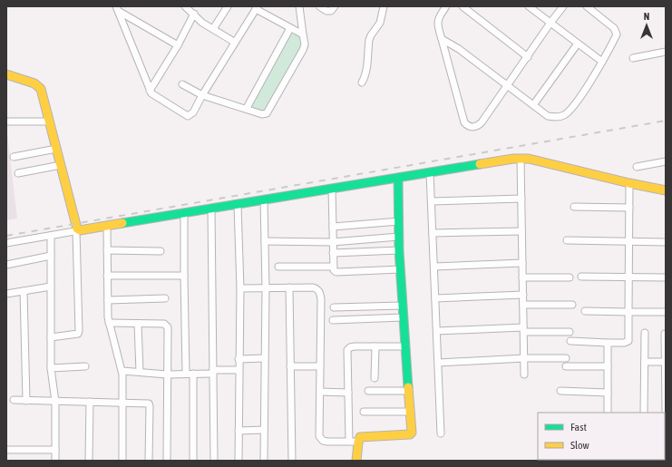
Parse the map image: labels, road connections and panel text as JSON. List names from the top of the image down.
{
  "legend": ["Fast", "Slow"],
  "north": "top"
}
